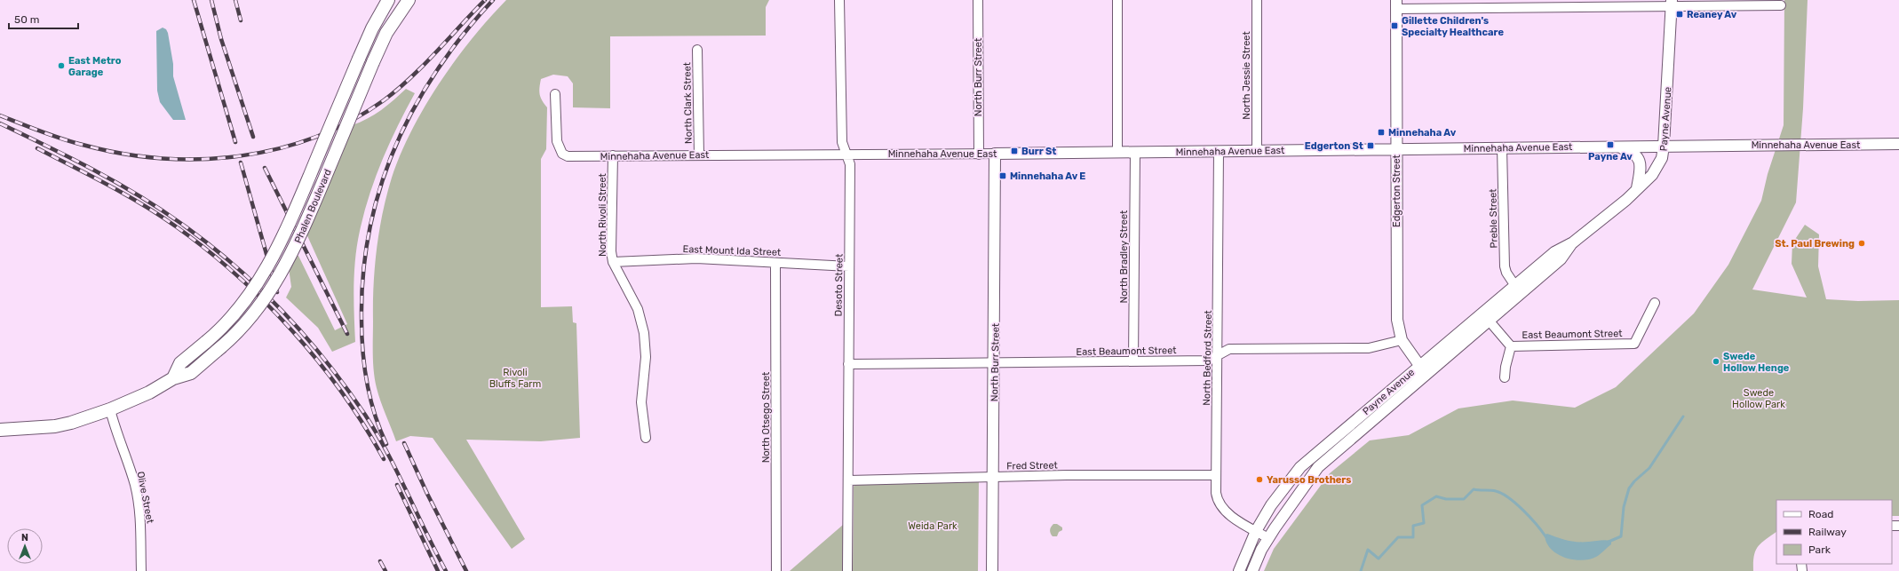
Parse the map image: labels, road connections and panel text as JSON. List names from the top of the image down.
{
  "streets": {
    "main road": ["Phalen Boulevard"],
    "street": [
      "North Jessie Street",
      "North Burr Street",
      "North Clark Street",
      "Payne Avenue",
      "Minnehaha Avenue East",
      "Edgerton Street",
      "North Rivoli Street",
      "Preble Street",
      "East Mount Ida Street",
      "North Bradley Street",
      "Desoto Street",
      "East Beaumont Street",
      "North Bedford Street",
      "North Otsego Street",
      "Fred Street",
      "Olive Street"
    ]
  },
  "crossings": [
    ["North Jessie Street", "Minnehaha Avenue East"],
    ["North Burr Street", "Minnehaha Avenue East"],
    ["North Burr Street", "East Beaumont Street"],
    ["North Burr Street", "Fred Street"],
    ["North Clark Street", "Minnehaha Avenue East"],
    ["Payne Avenue", "Minnehaha Avenue East"],
    ["Payne Avenue", "Edgerton Street"],
    ["Payne Avenue", "Preble Street"],
    ["Payne Avenue", "North Bedford Street"],
    ["Minnehaha Avenue East", "Edgerton Street"],
    ["Minnehaha Avenue East", "North Rivoli Street"],
    ["Minnehaha Avenue East", "Preble Street"],
    ["Minnehaha Avenue East", "North Bradley Street"],
    ["Minnehaha Avenue East", "Desoto Street"],
    ["Minnehaha Avenue East", "North Bedford Street"],
    ["Edgerton Street", "East Beaumont Street"],
    ["Phalen Boulevard", "Olive Street"],
    ["North Rivoli Street", "East Mount Ida Street"],
    ["East Mount Ida Street", "Desoto Street"],
    ["East Mount Ida Street", "North Otsego Street"],
    ["North Bradley Street", "East Beaumont Street"],
    ["Desoto Street", "East Beaumont Street"],
    ["Desoto Street", "Fred Street"],
    ["East Beaumont Street", "North Bedford Street"],
    ["North Bedford Street", "Fred Street"]
  ],
  "parks": ["Rivoli Bluffs Farm", "Swede Hollow Park", "Weida Park"],
  "places": {
    "transit": [
      "Reaney Av",
      "Gillette Children's Specialty Healthcare",
      "Minnehaha Av",
      "Payne Av",
      "Edgerton St",
      "Burr St",
      "Minnehaha Av E"
    ],
    "other": [
      "East Metro Garage",
      "St. Paul Brewing",
      "Swede Hollow Henge",
      "Yarusso Brothers"
    ]
  },
  "legend": ["Road", "Railway", "Park"],
  "scale_bar": "50 m",
  "north": "top"
}
